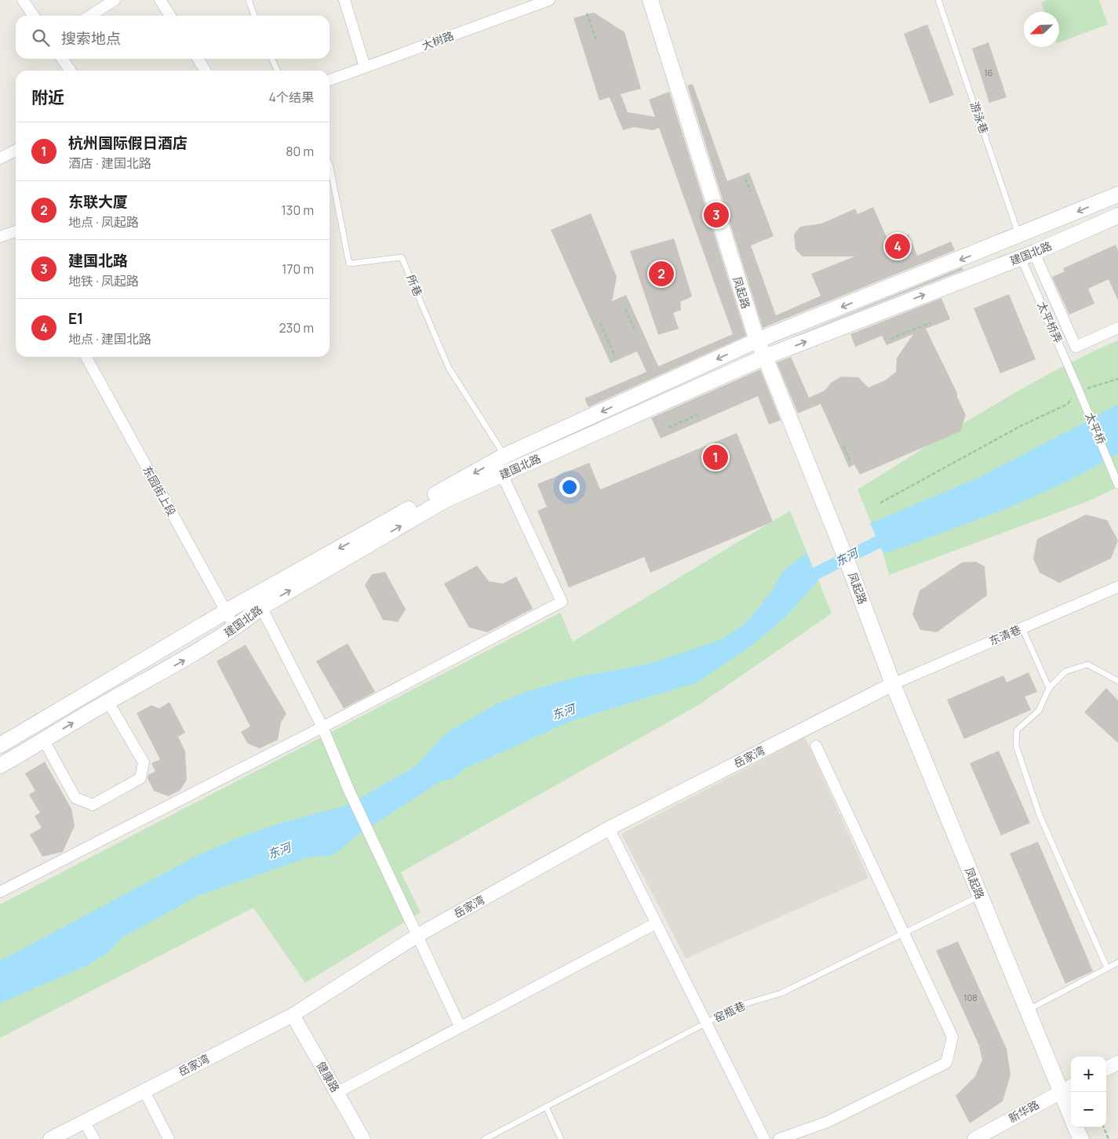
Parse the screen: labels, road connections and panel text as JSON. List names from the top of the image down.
{
  "streets": {
    "main road": ["建国北路", "凤起路"],
    "street": [
      "大树路",
      "太平桥弄",
      "太平桥",
      "东园街上段",
      "东清巷",
      "岳家湾",
      "健康路",
      "新华路"
    ],
    "lane": ["游泳巷", "所巷", "窑瓶巷"]
  },
  "crossings": [
    ["游泳巷", "建国北路"],
    ["建国北路", "所巷"],
    ["建国北路", "凤起路"],
    ["建国北路", "太平桥弄"],
    ["建国北路", "东园街上段"],
    ["凤起路", "东清巷"],
    ["凤起路", "岳家湾"],
    ["凤起路", "窑瓶巷"],
    ["凤起路", "新华路"],
    ["太平桥弄", "太平桥"],
    ["东清巷", "岳家湾"],
    ["岳家湾", "健康路"]
  ],
  "water": ["东河"],
  "house_numbers": ["16", "108"],
  "north": "bottom left",
  "page": {
    "search": "搜索地点",
    "heading": ["附近", "4个结果"],
    "list": [
      {
        "mark": "1",
        "name": "杭州国际假日酒店",
        "note": "酒店 · 建国北路",
        "value": "80 m"
      },
      {
        "mark": "2",
        "name": "东联大厦",
        "note": "地点 · 凤起路",
        "value": "130 m"
      },
      {
        "mark": "3",
        "name": "建国北路",
        "note": "地铁 · 凤起路",
        "value": "170 m"
      },
      {
        "mark": "4",
        "name": "E1",
        "note": "地点 · 建国北路",
        "value": "230 m"
      }
    ],
    "pins": [
      "3",
      "4",
      "2",
      "1"
    ],
    "map_buttons": ["+", "−"]
  }
}
